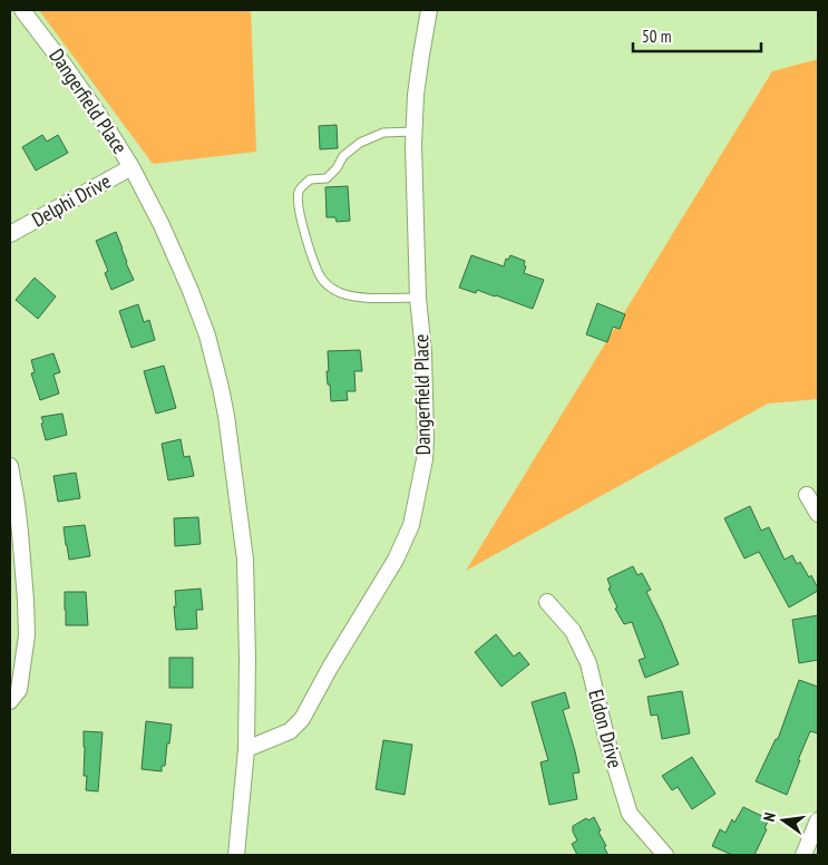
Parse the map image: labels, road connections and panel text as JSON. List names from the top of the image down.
{
  "streets": {
    "street": ["Dangerfield Place", "Delphi Drive", "Eldon Drive"]
  },
  "crossings": [
    ["Dangerfield Place", "Delphi Drive"]
  ],
  "scale_bar": "50 m",
  "north": "left"
}
